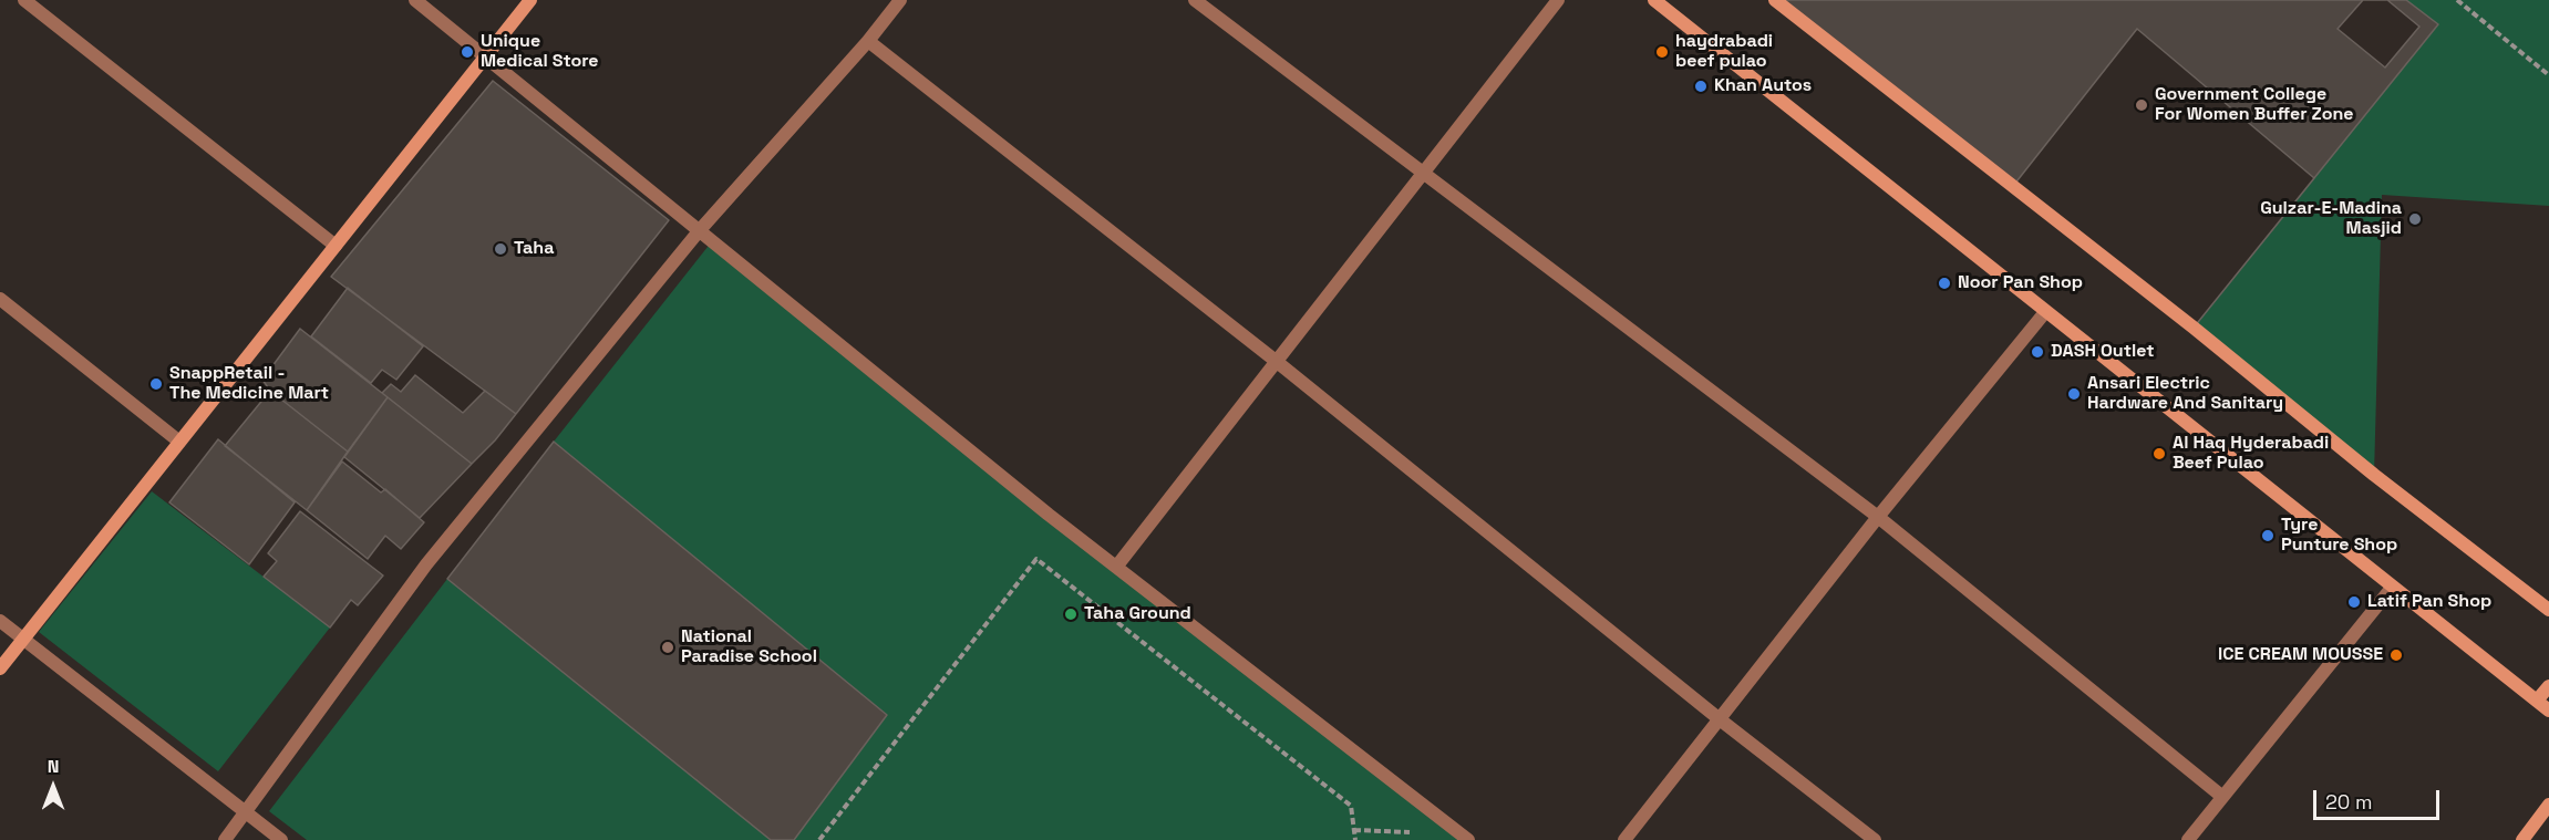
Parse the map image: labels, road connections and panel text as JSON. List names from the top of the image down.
{
  "places": [
    "Unique Medical Store",
    "haydrabadi beef pulao",
    "Khan Autos",
    "Government College For Women Buffer Zone",
    "Gulzar-E-Madina Masjid",
    "Taha",
    "Noor Pan Shop",
    "DASH Outlet",
    "SnappRetail - The Medicine Mart",
    "Ansari Electric Hardware And Sanitary",
    "Al Haq Hyderabadi Beef Pulao",
    "Tyre Punture Shop",
    "Latif Pan Shop",
    "Taha Ground",
    "National Paradise School",
    "ICE CREAM MOUSSE"
  ],
  "scale_bar": "20 m",
  "north": "top"
}
